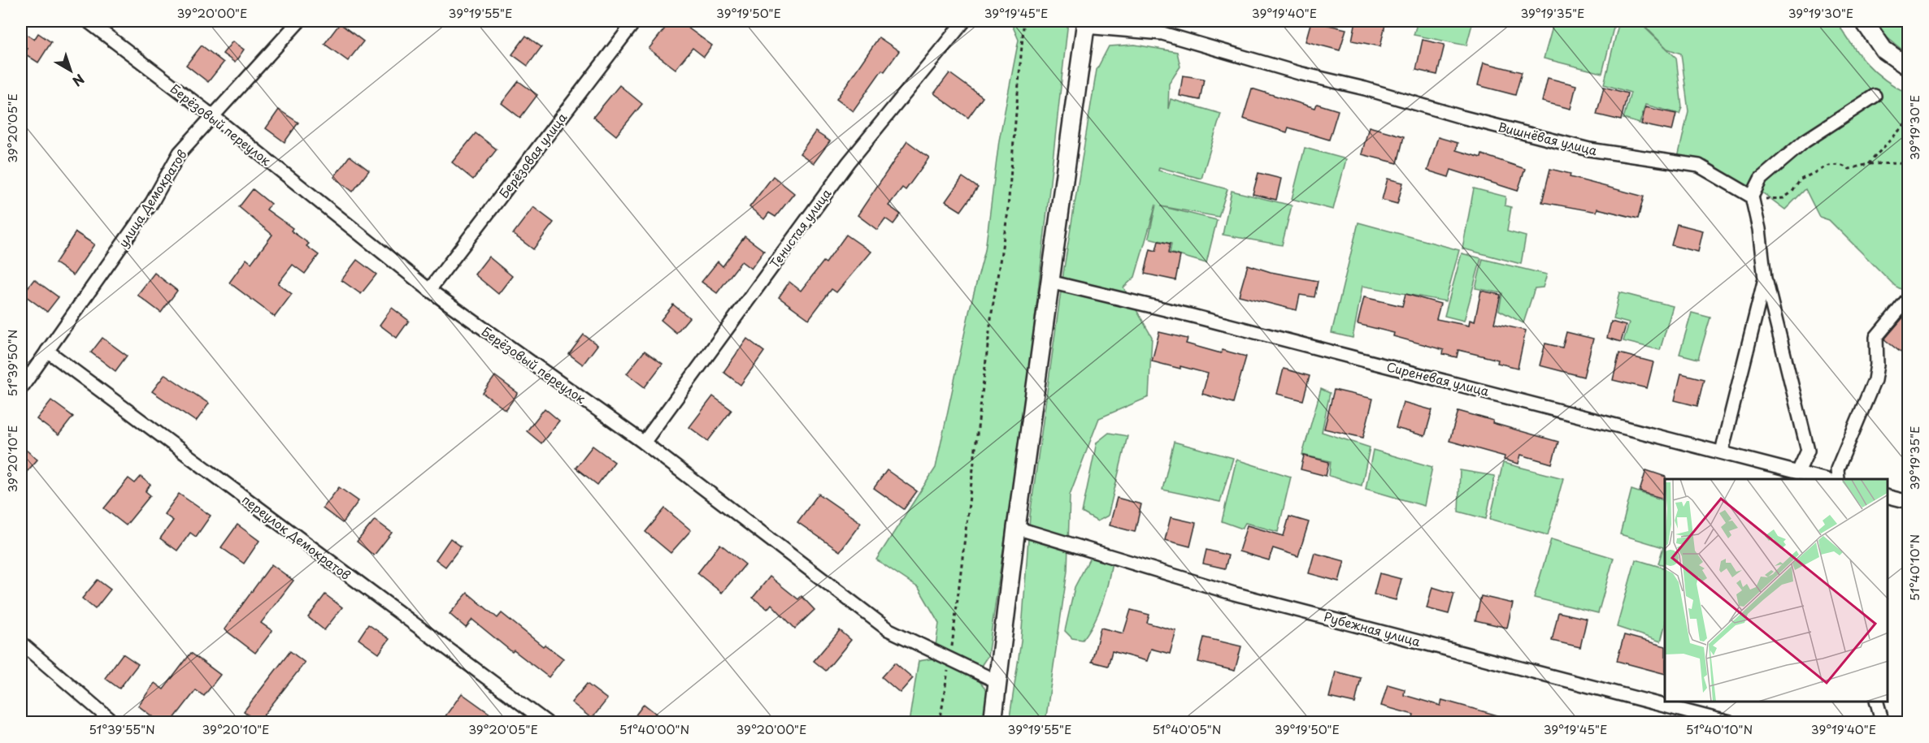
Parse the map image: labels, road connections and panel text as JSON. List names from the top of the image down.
{
  "streets": {
    "street": [
      "Берёзовый переулок",
      "Вишнёвая улица",
      "Берёзовая улица",
      "улица Демократов",
      "Тенистая улица",
      "Сиреневая улица",
      "переулок Демократов",
      "Рубежная улица"
    ]
  },
  "crossings": [
    ["Берёзовый переулок", "Берёзовая улица"],
    ["Берёзовый переулок", "улица Демократов"],
    ["Берёзовый переулок", "Тенистая улица"],
    ["улица Демократов", "переулок Демократов"]
  ],
  "north": "bottom right",
  "coordinates": [
    "39°20'00\"E",
    "39°19'55\"E",
    "39°19'50\"E",
    "39°19'45\"E",
    "39°19'40\"E",
    "39°19'35\"E",
    "39°19'30\"E",
    "39°20'05\"E",
    "51°39'50\"N",
    "39°20'10\"E",
    "51°40'10\"N",
    "51°39'55\"N",
    "51°40'00\"N",
    "51°40'05\"N"
  ]
}
